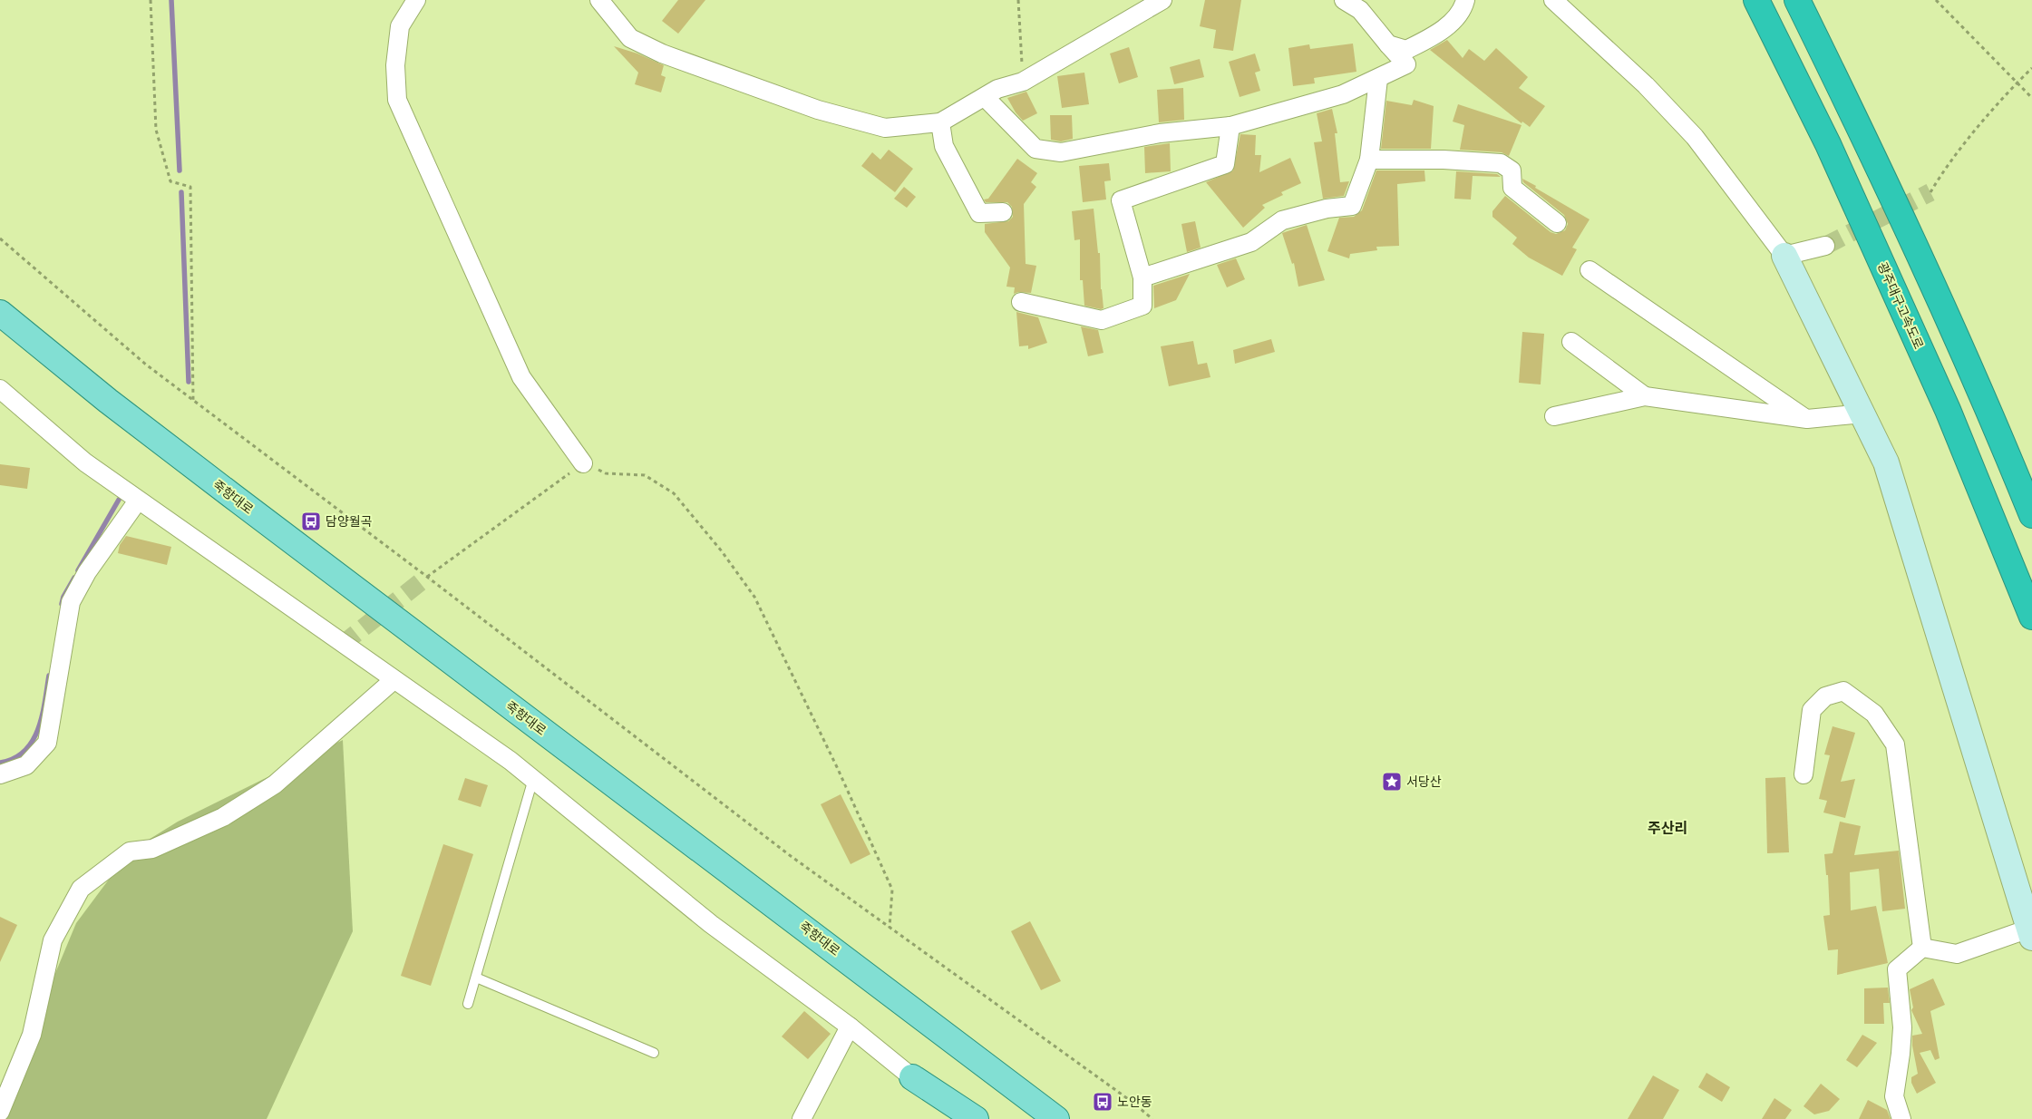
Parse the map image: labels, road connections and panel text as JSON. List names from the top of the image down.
{
  "streets": {
    "highway": ["광주대구고속도로"],
    "main road": ["죽향대로"]
  },
  "districts": ["주산리"],
  "places": {
    "bus stop": ["담양월곡", "노안동"],
    "place": ["서당산"]
  }
}
